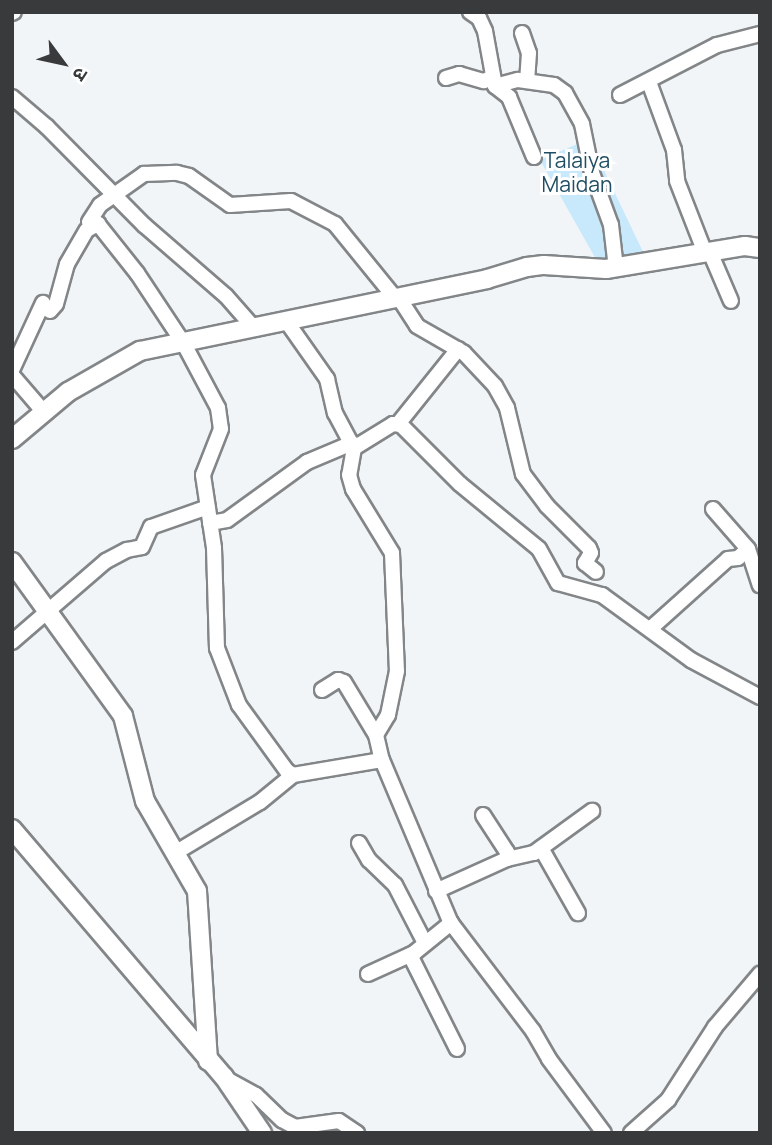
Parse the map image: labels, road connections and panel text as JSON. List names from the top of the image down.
{
  "parks": ["Talaiya Maidan"],
  "north": "bottom right"
}
